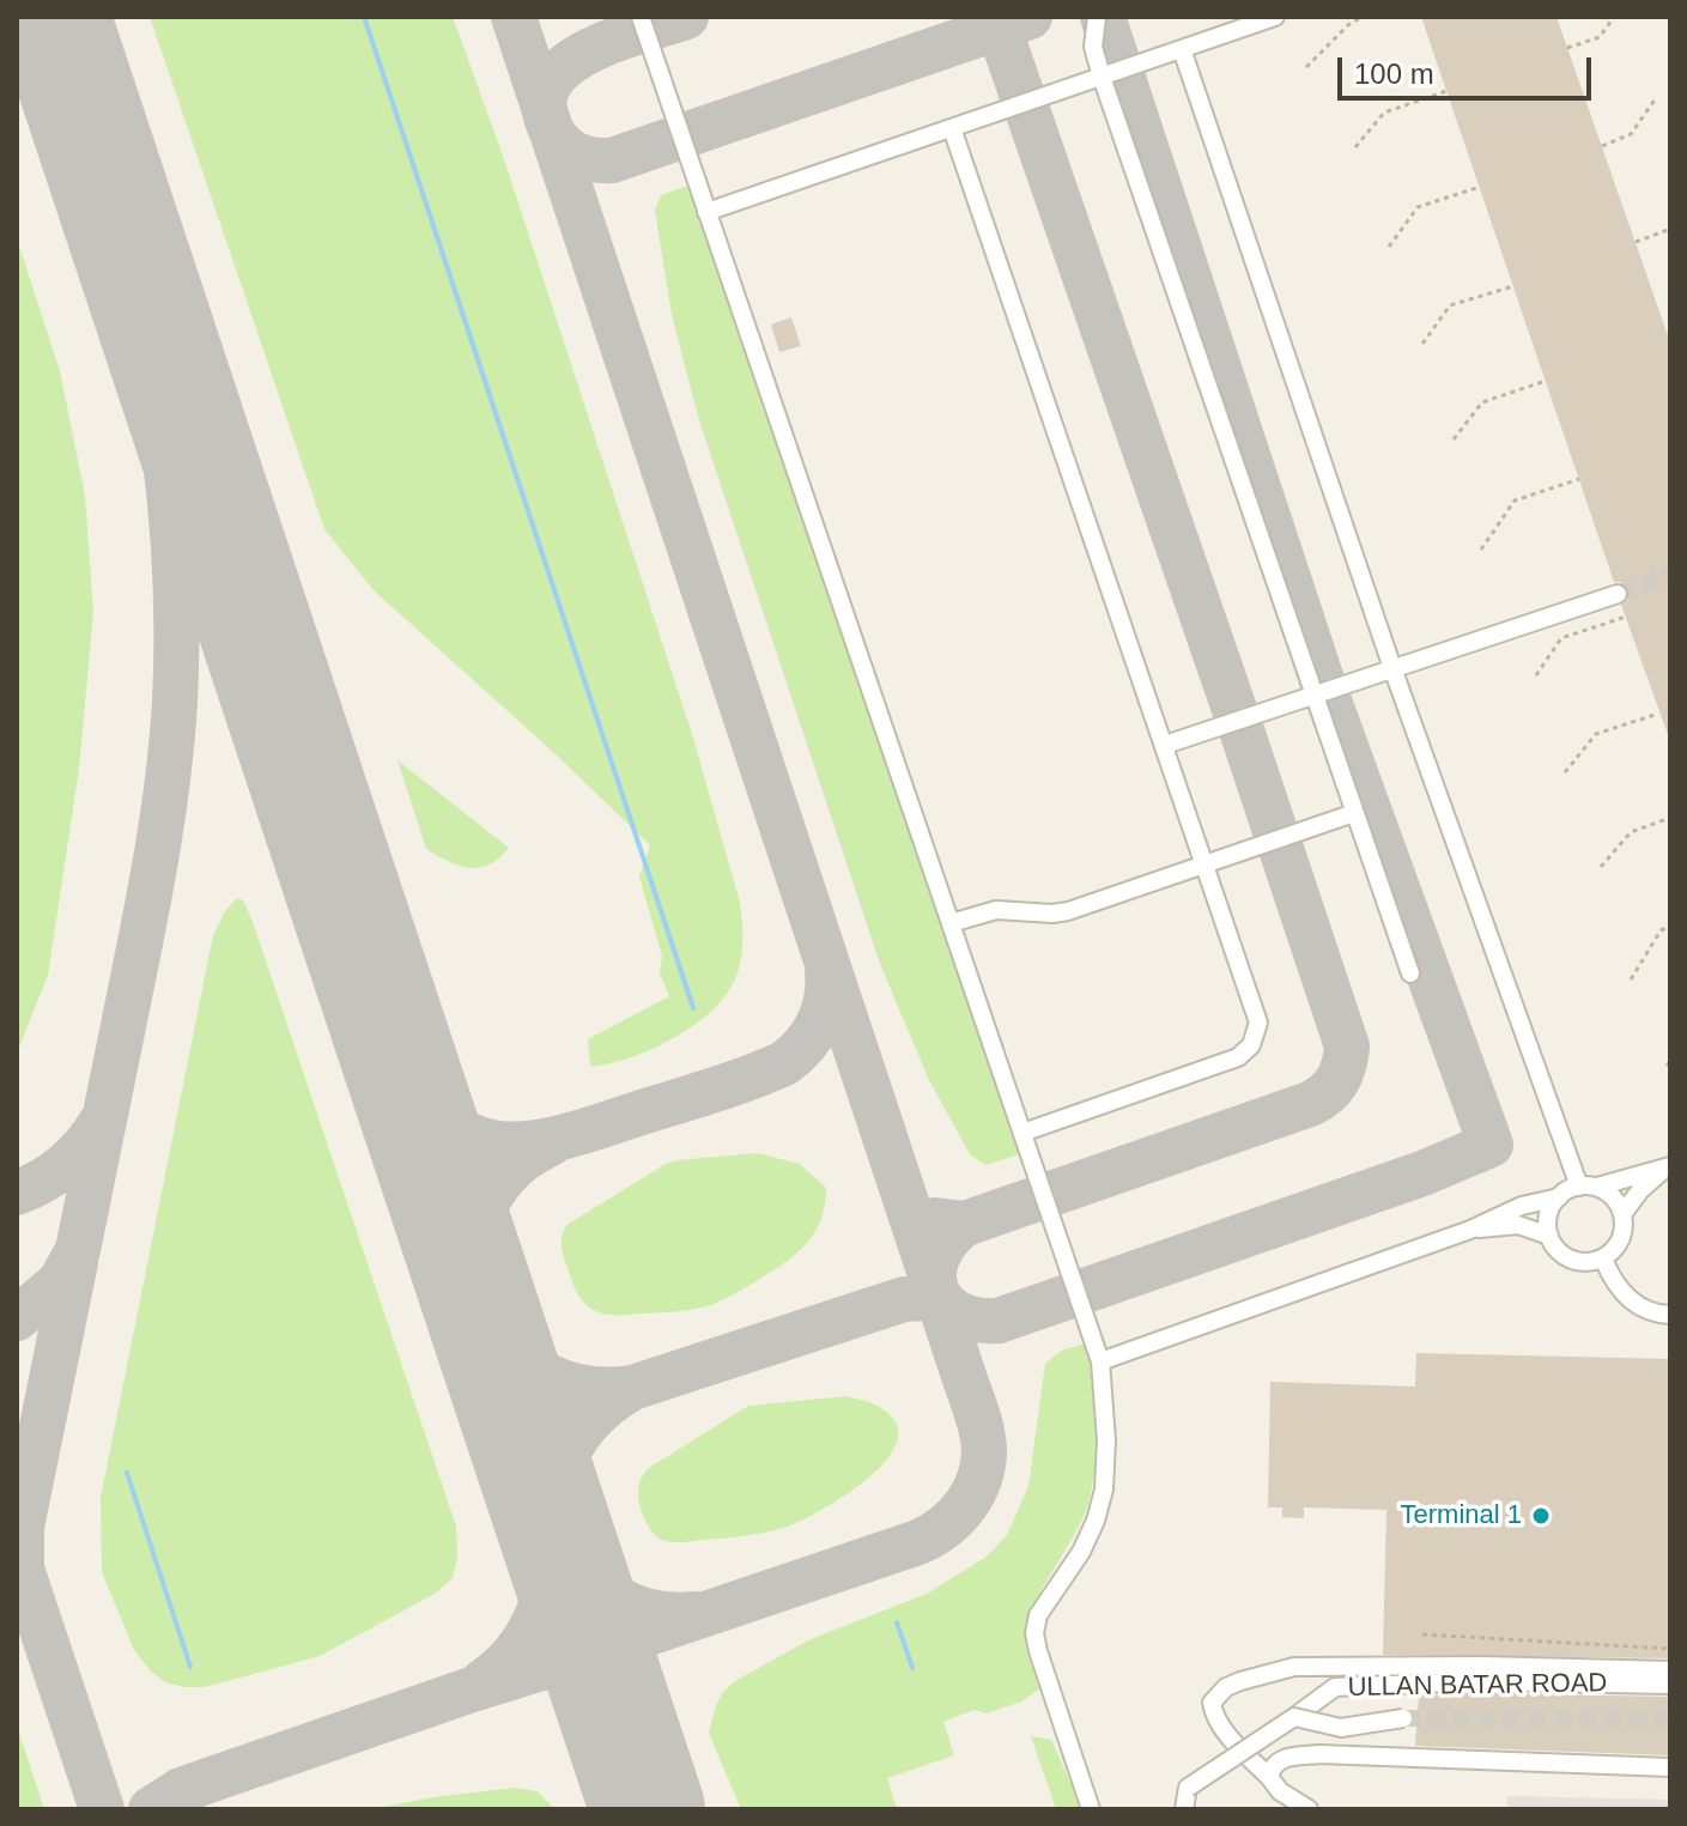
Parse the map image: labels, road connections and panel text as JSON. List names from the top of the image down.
{
  "streets": {
    "street": ["ULLAN BATAR ROAD"]
  },
  "places": ["Terminal 1"],
  "scale_bar": "100 m"
}
